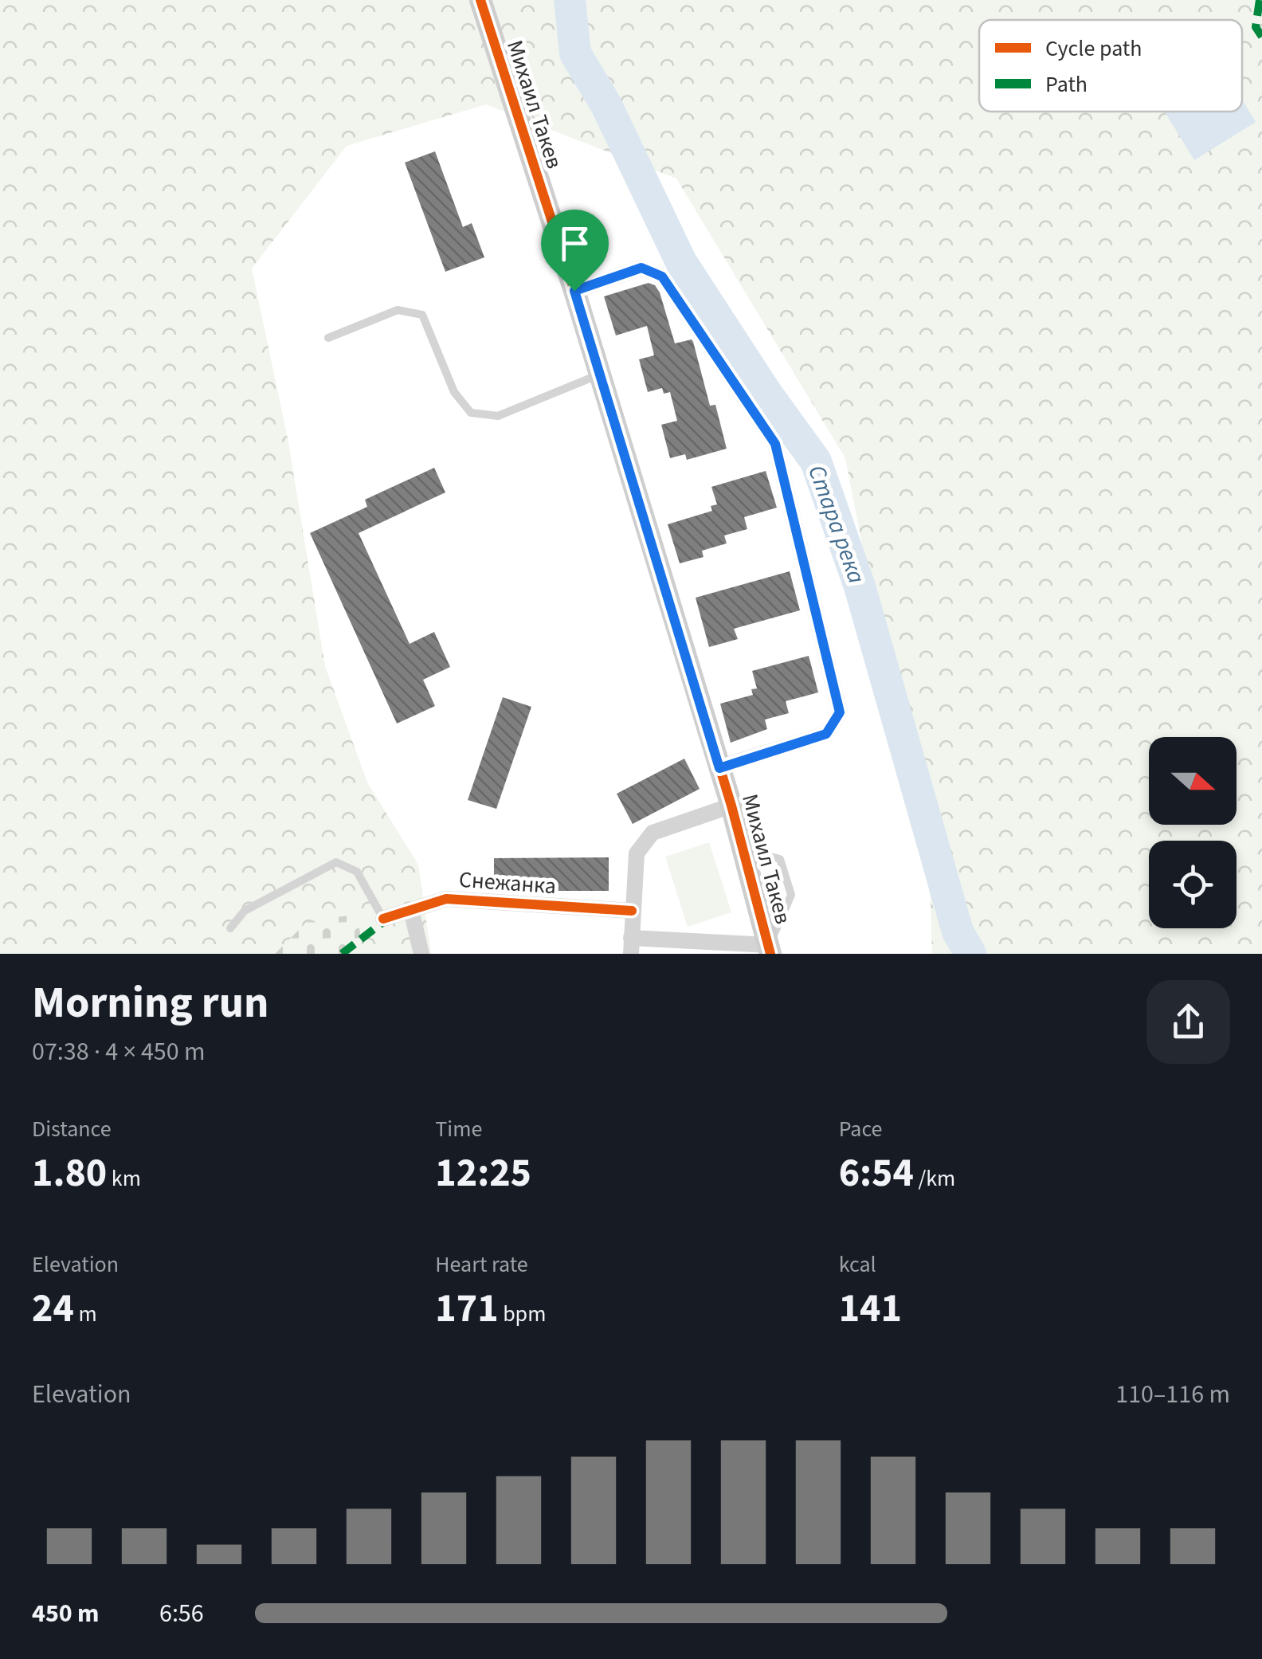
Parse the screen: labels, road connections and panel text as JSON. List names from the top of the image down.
{
  "streets": {
    "main road": ["Михаил Такев"],
    "street": ["Снежанка"]
  },
  "water": ["Стара река"],
  "legend": ["Cycle path", "Path"],
  "north": "right",
  "page": {
    "heading": ["Morning run", "07:38 · 4 × 450 m"],
    "stats": [
      ["Distance", "1.80 km"],
      ["Time", "12:25"],
      ["Pace", "6:54 /km"],
      ["Elevation", "24 m"],
      ["Heart rate", "171 bpm"],
      ["kcal", "141"]
    ],
    "chart": ["Elevation", "110–116 m"],
    "list": [
      {
        "name": "450 m",
        "note": "6:56"
      }
    ]
  }
}
